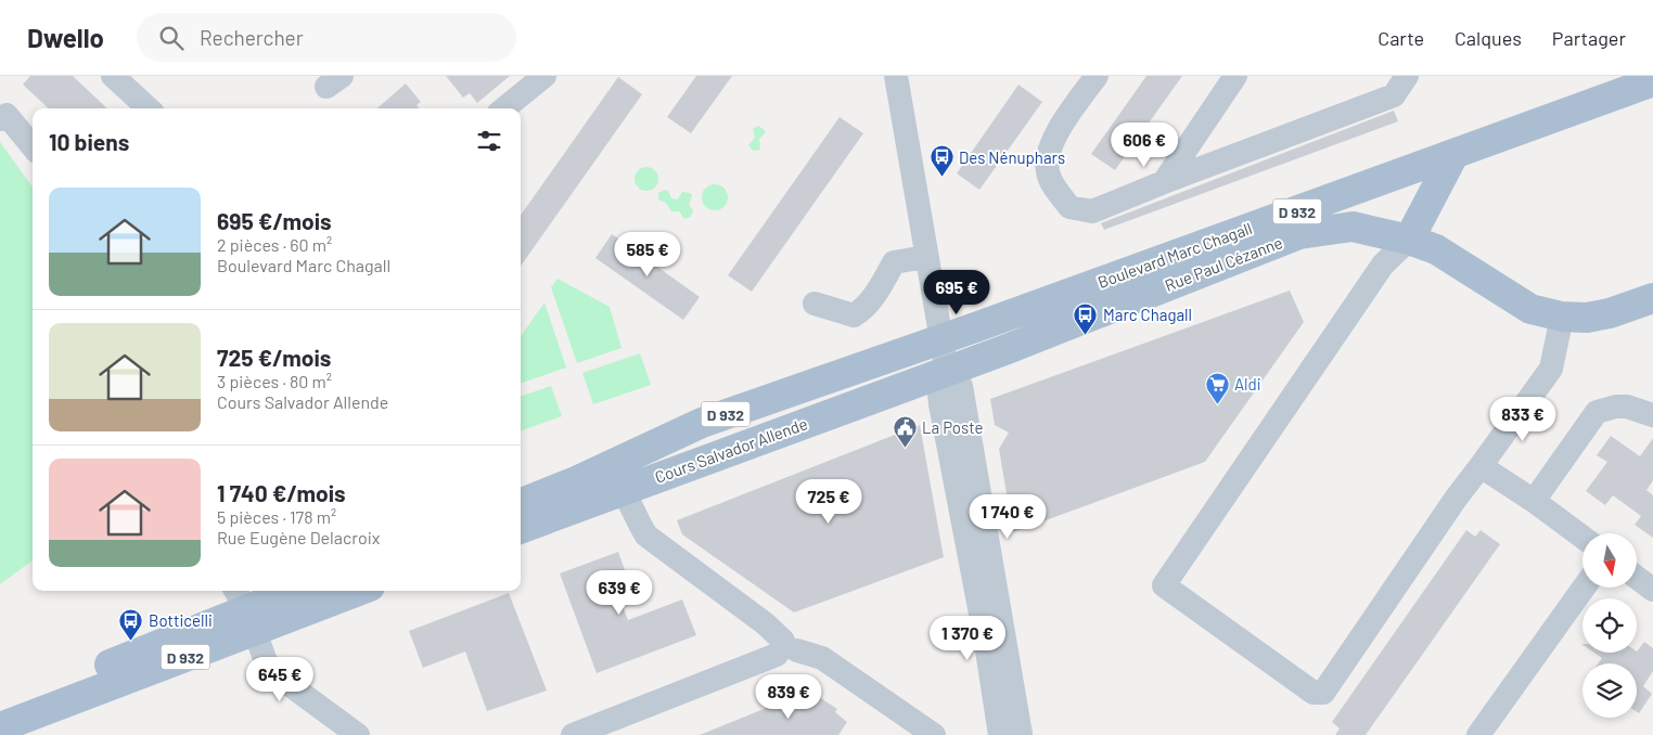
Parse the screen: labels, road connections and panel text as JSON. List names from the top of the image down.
{
  "streets": {
    "main road": [
      "D 932",
      "Boulevard Marc Chagall",
      "Rue Paul Cézanne",
      "Cours Salvador Allende"
    ]
  },
  "crossings": [
    ["Boulevard Marc Chagall", "Cours Salvador Allende"],
    ["Rue Paul Cézanne", "Cours Salvador Allende"]
  ],
  "places": {
    "bus stop": ["Des Nénuphars", "Marc Chagall", "Botticelli"],
    "supermarket": ["Aldi"],
    "public building": ["La Poste"]
  },
  "north": "bottom",
  "page": {
    "header": "Dwello",
    "search": "Rechercher",
    "nav": ["Carte", "Calques", "Partager"],
    "heading": "10 biens",
    "price": [
      "606 €",
      "585 €",
      "695 €",
      "833 €",
      "725 €",
      "1 740 €",
      "639 €",
      "1 370 €",
      "645 €",
      "839 €"
    ],
    "list": [
      {
        "name": "695 €/mois",
        "note": "2 pièces · 60 m² · Boulevard Marc Chagall"
      },
      {
        "name": "725 €/mois",
        "note": "3 pièces · 80 m² · Cours Salvador Allende"
      },
      {
        "name": "1 740 €/mois",
        "note": "5 pièces · 178 m² · Rue Eugène Delacroix"
      }
    ]
  }
}
